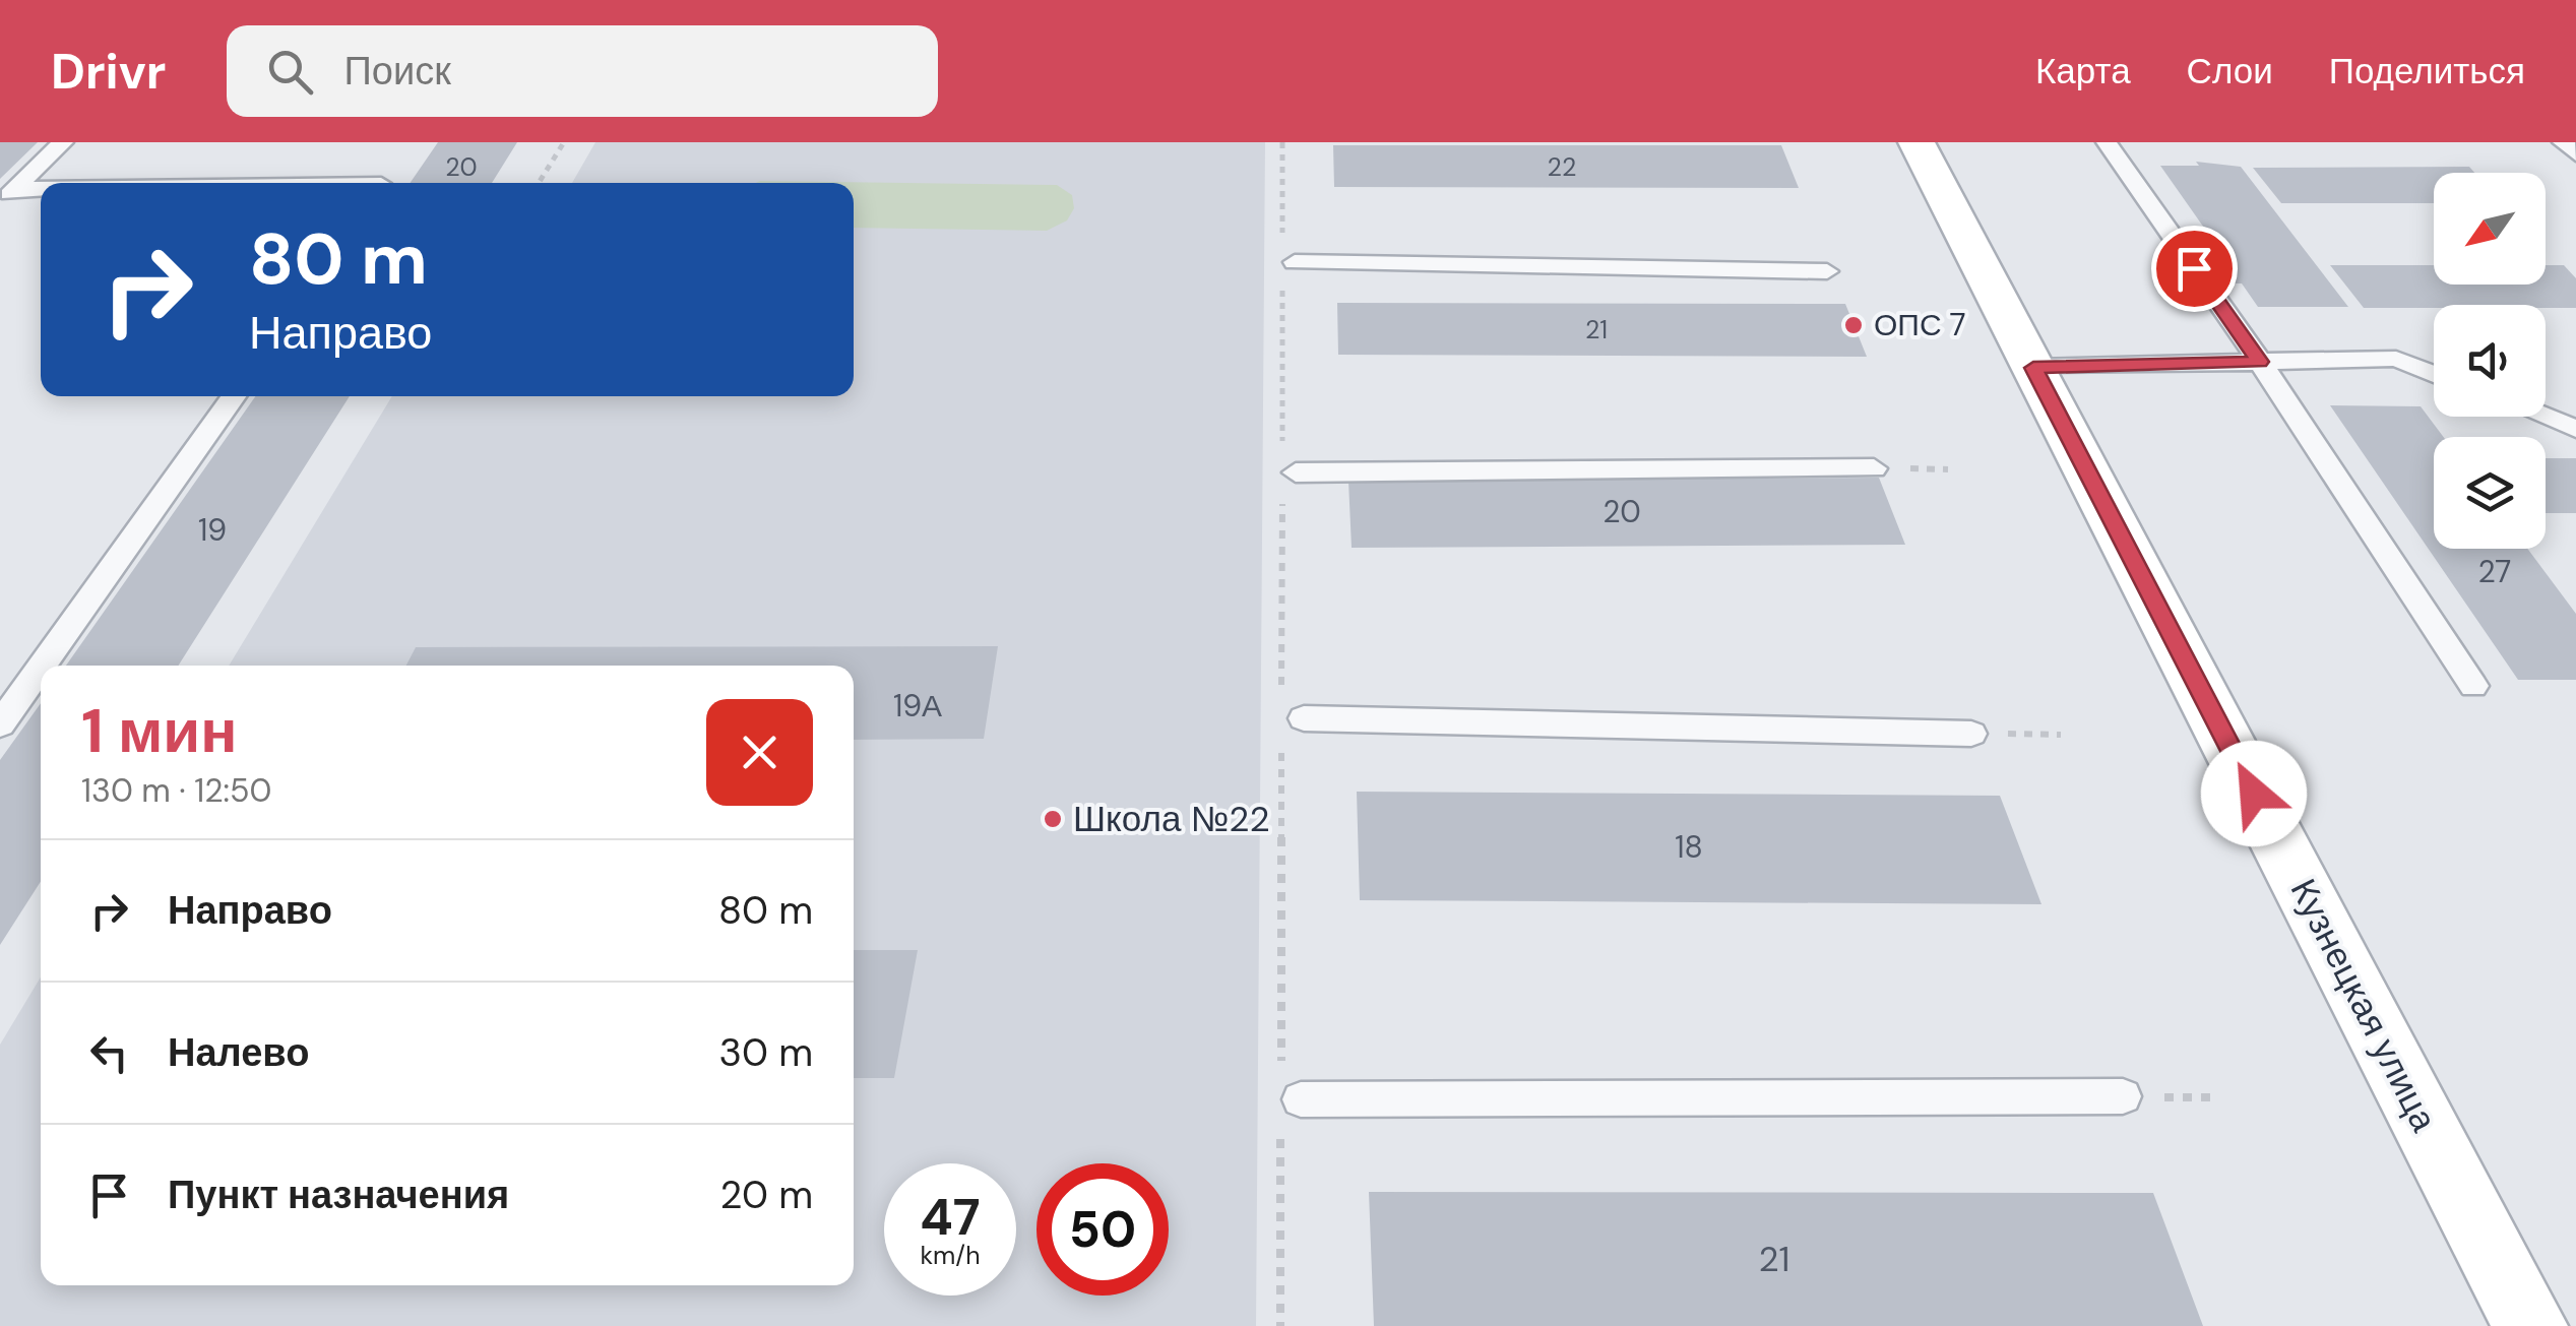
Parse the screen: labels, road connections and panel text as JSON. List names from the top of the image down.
{
  "streets": {
    "main road": ["Кузнецкая улица"]
  },
  "places": ["ОПС 7", "Школа №22"],
  "house_numbers": [
    "20",
    "22",
    "21",
    "20",
    "19",
    "27",
    "19А",
    "18",
    "21"
  ],
  "north": "bottom left",
  "page": {
    "header": "Drivr",
    "search": "Поиск",
    "nav": ["Карта", "Слои", "Поделиться"],
    "turn": ["80 m", "Направо"],
    "heading": ["1 мин", "130 m · 12:50"],
    "list": [
      {
        "name": "Направо",
        "value": "80 m"
      },
      {
        "name": "Налево",
        "value": "30 m"
      },
      {
        "name": "Пункт назначения",
        "value": "20 m"
      }
    ],
    "speed": "47 km/h",
    "limit": "50"
  }
}
